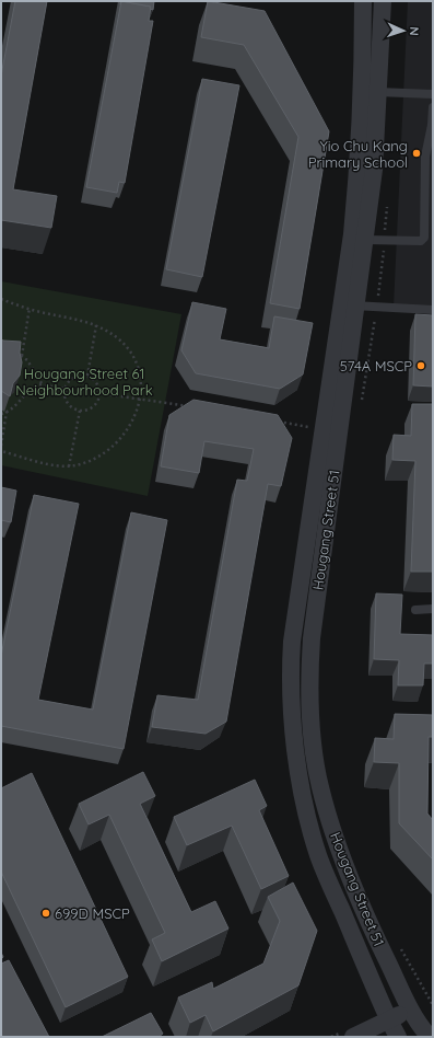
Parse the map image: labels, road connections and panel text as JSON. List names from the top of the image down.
{
  "streets": {
    "street": ["Hougang Street 51"]
  },
  "parks": ["Hougang Street 61 Neighbourhood Park"],
  "places": ["Yio Chu Kang Primary School", "574A MSCP", "699D MSCP"],
  "north": "right"
}
